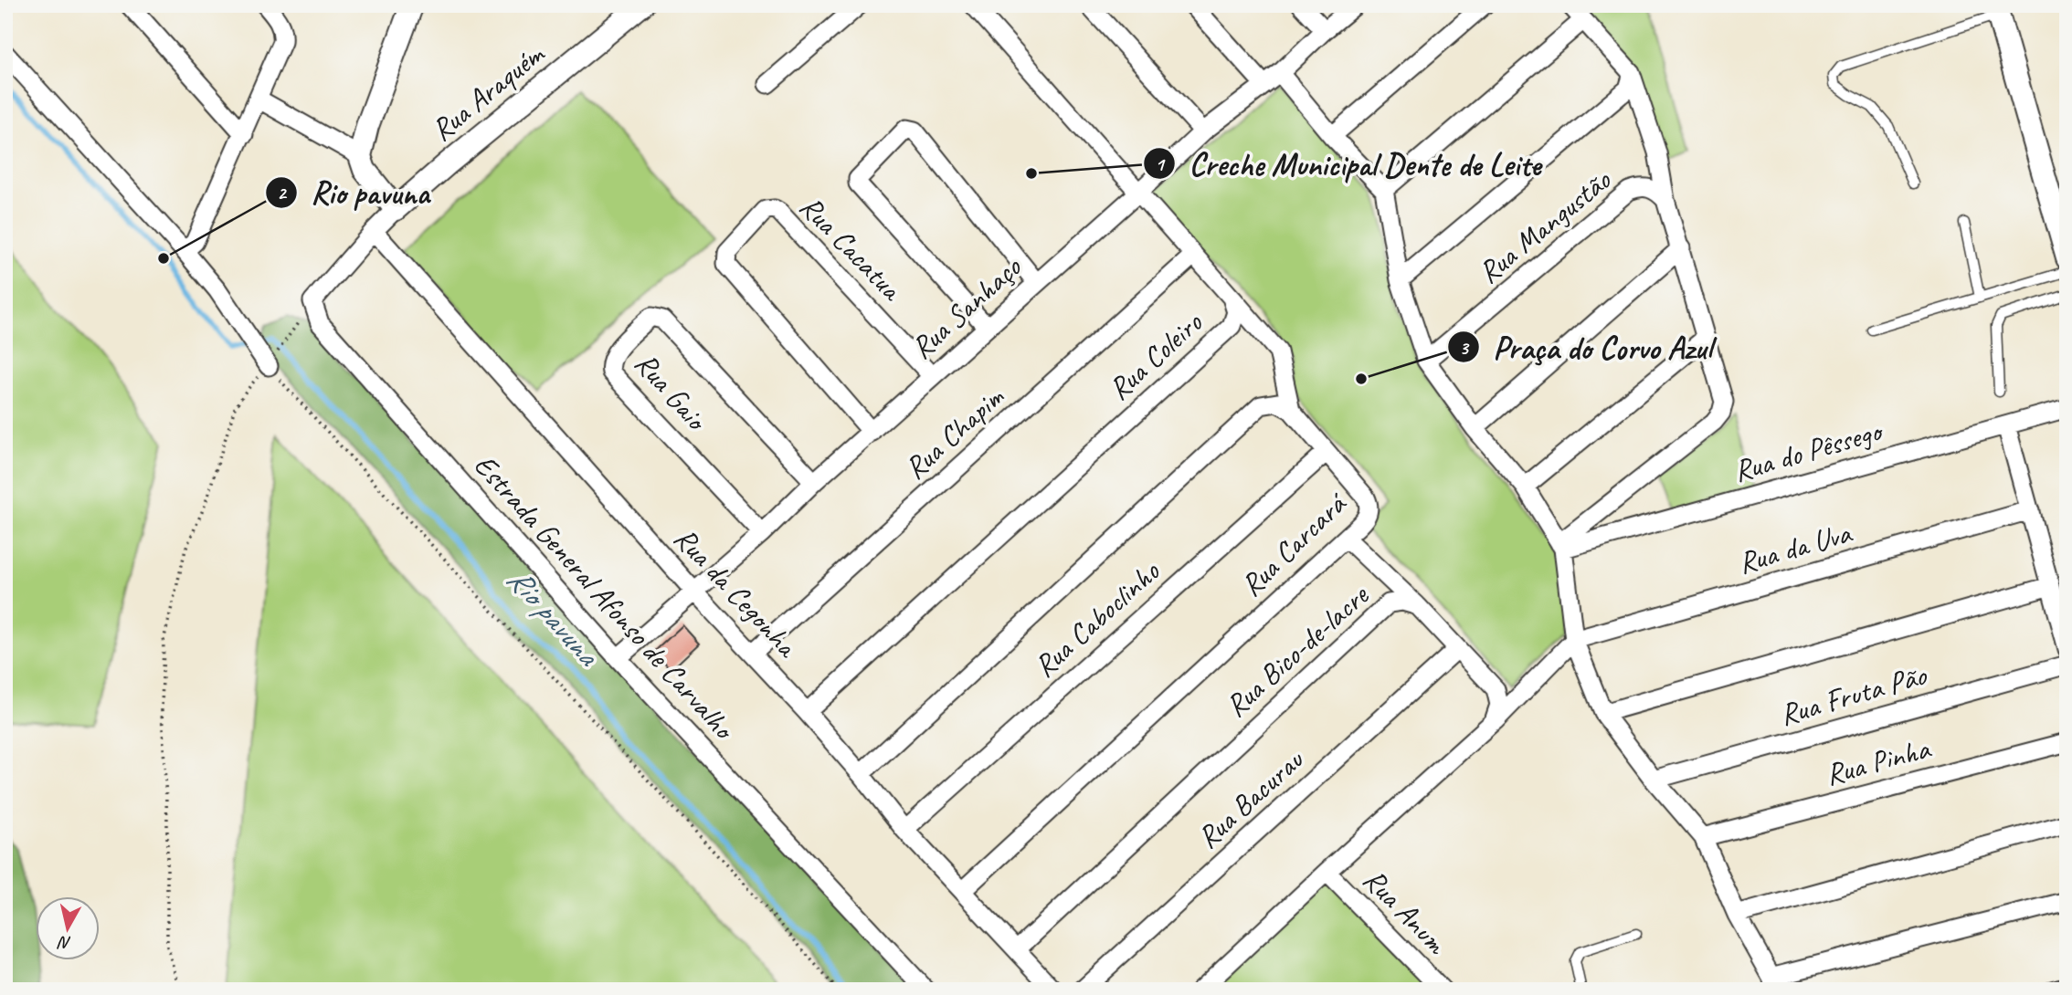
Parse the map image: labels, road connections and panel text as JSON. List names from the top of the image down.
{
  "streets": {
    "street": [
      "Rua Araquém",
      "Rua Mangustão",
      "Rua Cacatua",
      "Rua Sanhaço",
      "Rua Coleiro",
      "Rua Gaio",
      "Rua Chapim",
      "Rua do Pêssego",
      "Rua Carcará",
      "Rua da Uva",
      "Rua da Cegonha",
      "Estrada General Afonso de Carvalho",
      "Rua Caboclinho",
      "Rua Bico-de-lacre",
      "Rua Fruta Pão",
      "Rua Pinha",
      "Rua Bacurau",
      "Rua Anum"
    ]
  },
  "crossings": [
    ["Rua Araquém", "Rua da Cegonha"],
    ["Rua Cacatua", "Rua Sanhaço"],
    ["Rua Sanhaço", "Rua Coleiro"],
    ["Rua Sanhaço", "Rua Gaio"],
    ["Rua Sanhaço", "Rua da Cegonha"],
    ["Rua Sanhaço", "Estrada General Afonso de Carvalho"],
    ["Rua Coleiro", "Rua Chapim"],
    ["Rua Coleiro", "Rua da Cegonha"],
    ["Rua Chapim", "Rua da Cegonha"],
    ["Rua Carcará", "Rua da Cegonha"],
    ["Rua Carcará", "Rua Caboclinho"],
    ["Rua da Cegonha", "Rua Caboclinho"],
    ["Rua da Cegonha", "Rua Bico-de-lacre"],
    ["Rua Bico-de-lacre", "Rua Bacurau"]
  ],
  "water": ["Rio pavuna"],
  "places": ["Creche Municipal Dente de Leite", "Rio pavuna", "Praça do Corvo Azul"],
  "north": "bottom"
}
